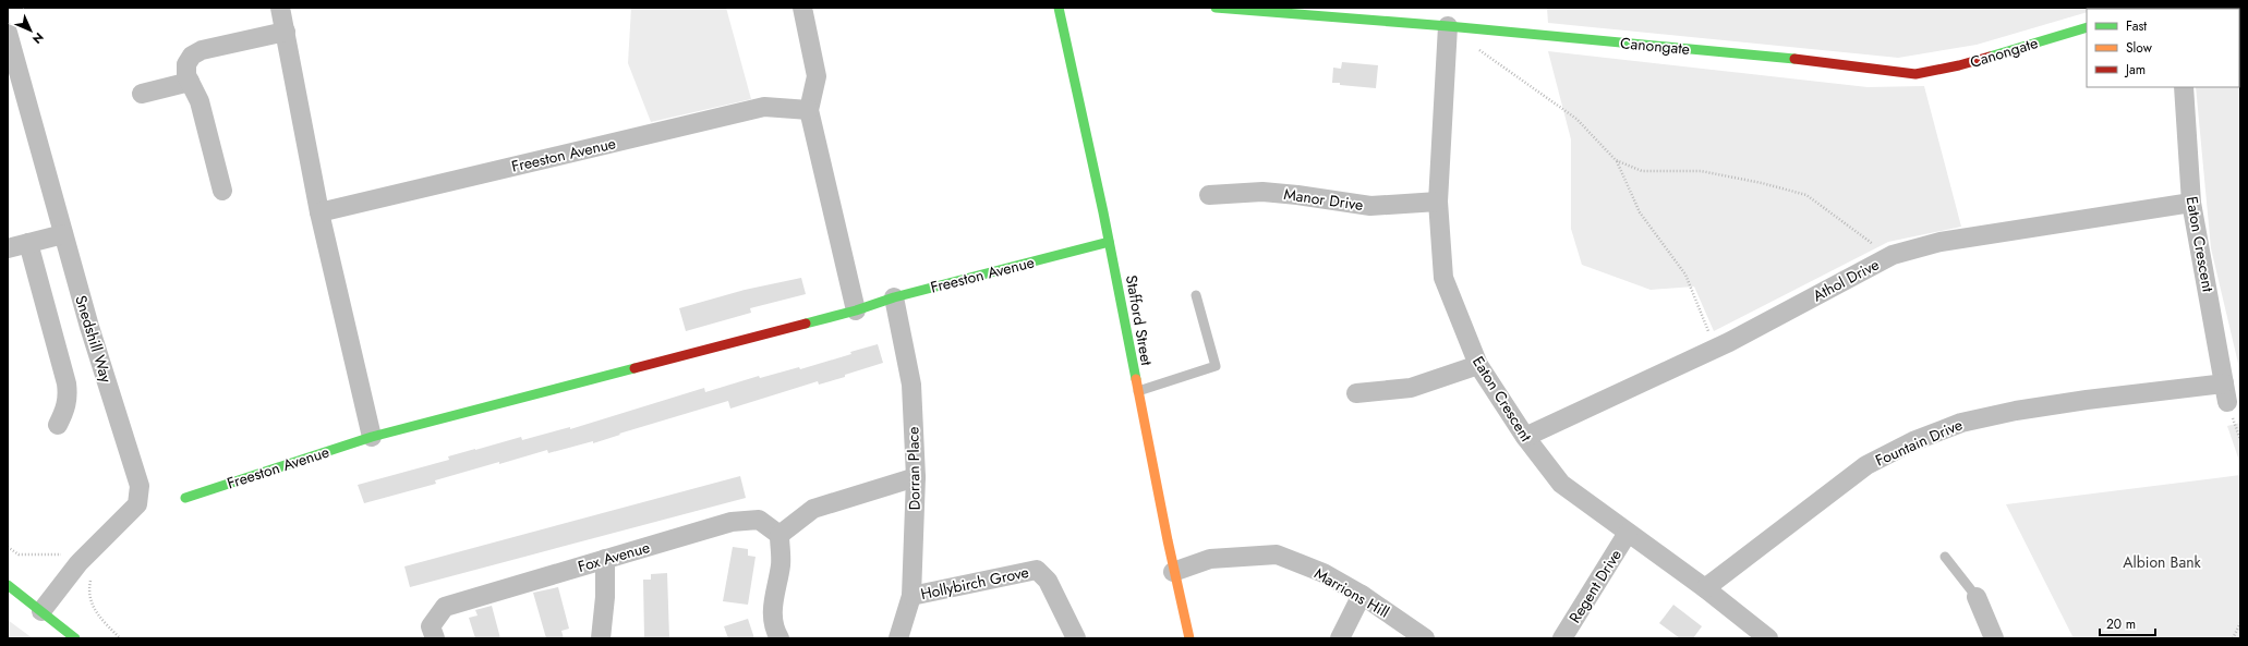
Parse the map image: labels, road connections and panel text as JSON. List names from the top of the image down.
{
  "streets": {
    "street": [
      "Canongate",
      "Freeston Avenue",
      "Manor Drive",
      "Eaton Crescent",
      "Athol Drive",
      "Stafford Street",
      "Snedshill Way",
      "Fountain Drive",
      "Dorran Place",
      "Fox Avenue",
      "Hollybirch Grove",
      "Regent Drive",
      "Marrions Hill"
    ]
  },
  "crossings": [
    ["Canongate", "Eaton Crescent"],
    ["Freeston Avenue", "Stafford Street"],
    ["Freeston Avenue", "Dorran Place"],
    ["Manor Drive", "Eaton Crescent"],
    ["Eaton Crescent", "Athol Drive"],
    ["Eaton Crescent", "Fountain Drive"],
    ["Eaton Crescent", "Regent Drive"],
    ["Stafford Street", "Marrions Hill"],
    ["Dorran Place", "Hollybirch Grove"]
  ],
  "parks": ["Albion Bank"],
  "legend": ["Fast", "Slow", "Jam"],
  "scale_bar": "20 m",
  "north": "bottom right"
}
